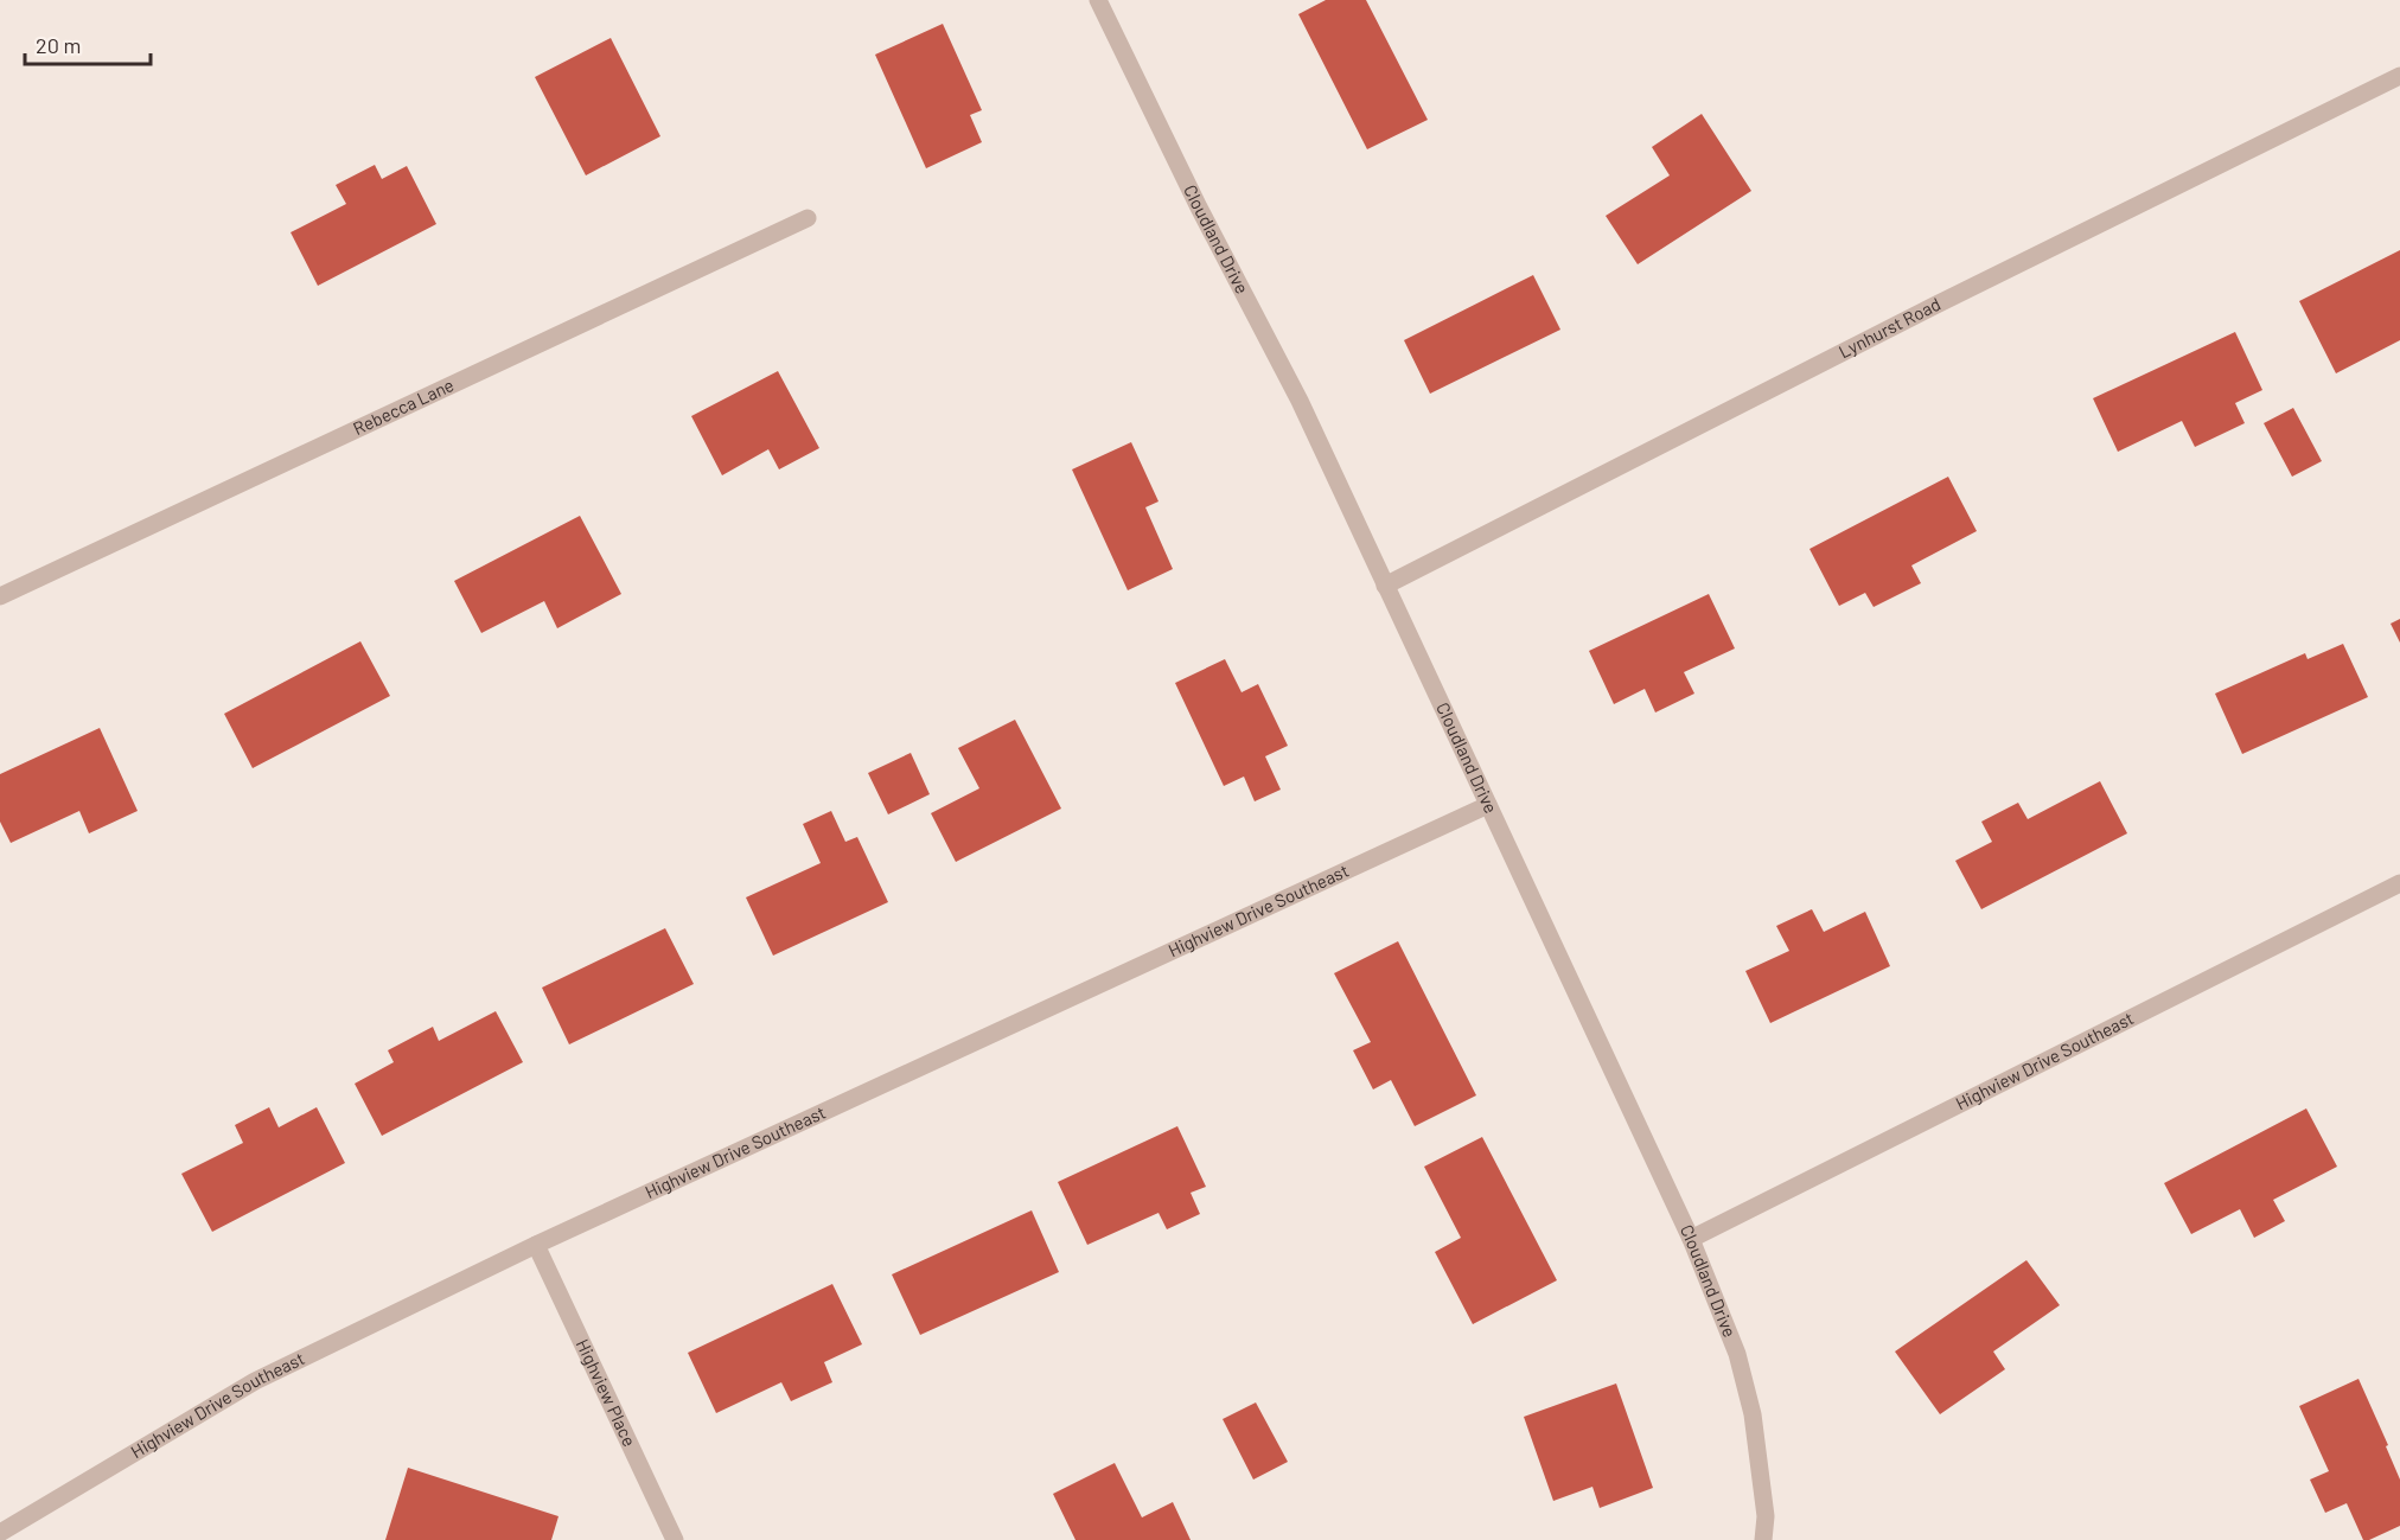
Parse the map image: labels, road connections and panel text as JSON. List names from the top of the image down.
{
  "streets": {
    "street": [
      "Cloudland Drive",
      "Lynhurst Road",
      "Rebecca Lane",
      "Highview Drive Southeast",
      "Highview Place"
    ]
  },
  "crossings": [
    ["Cloudland Drive", "Lynhurst Road"],
    ["Cloudland Drive", "Highview Drive Southeast"],
    ["Highview Drive Southeast", "Highview Place"]
  ],
  "scale_bar": "20 m"
}
